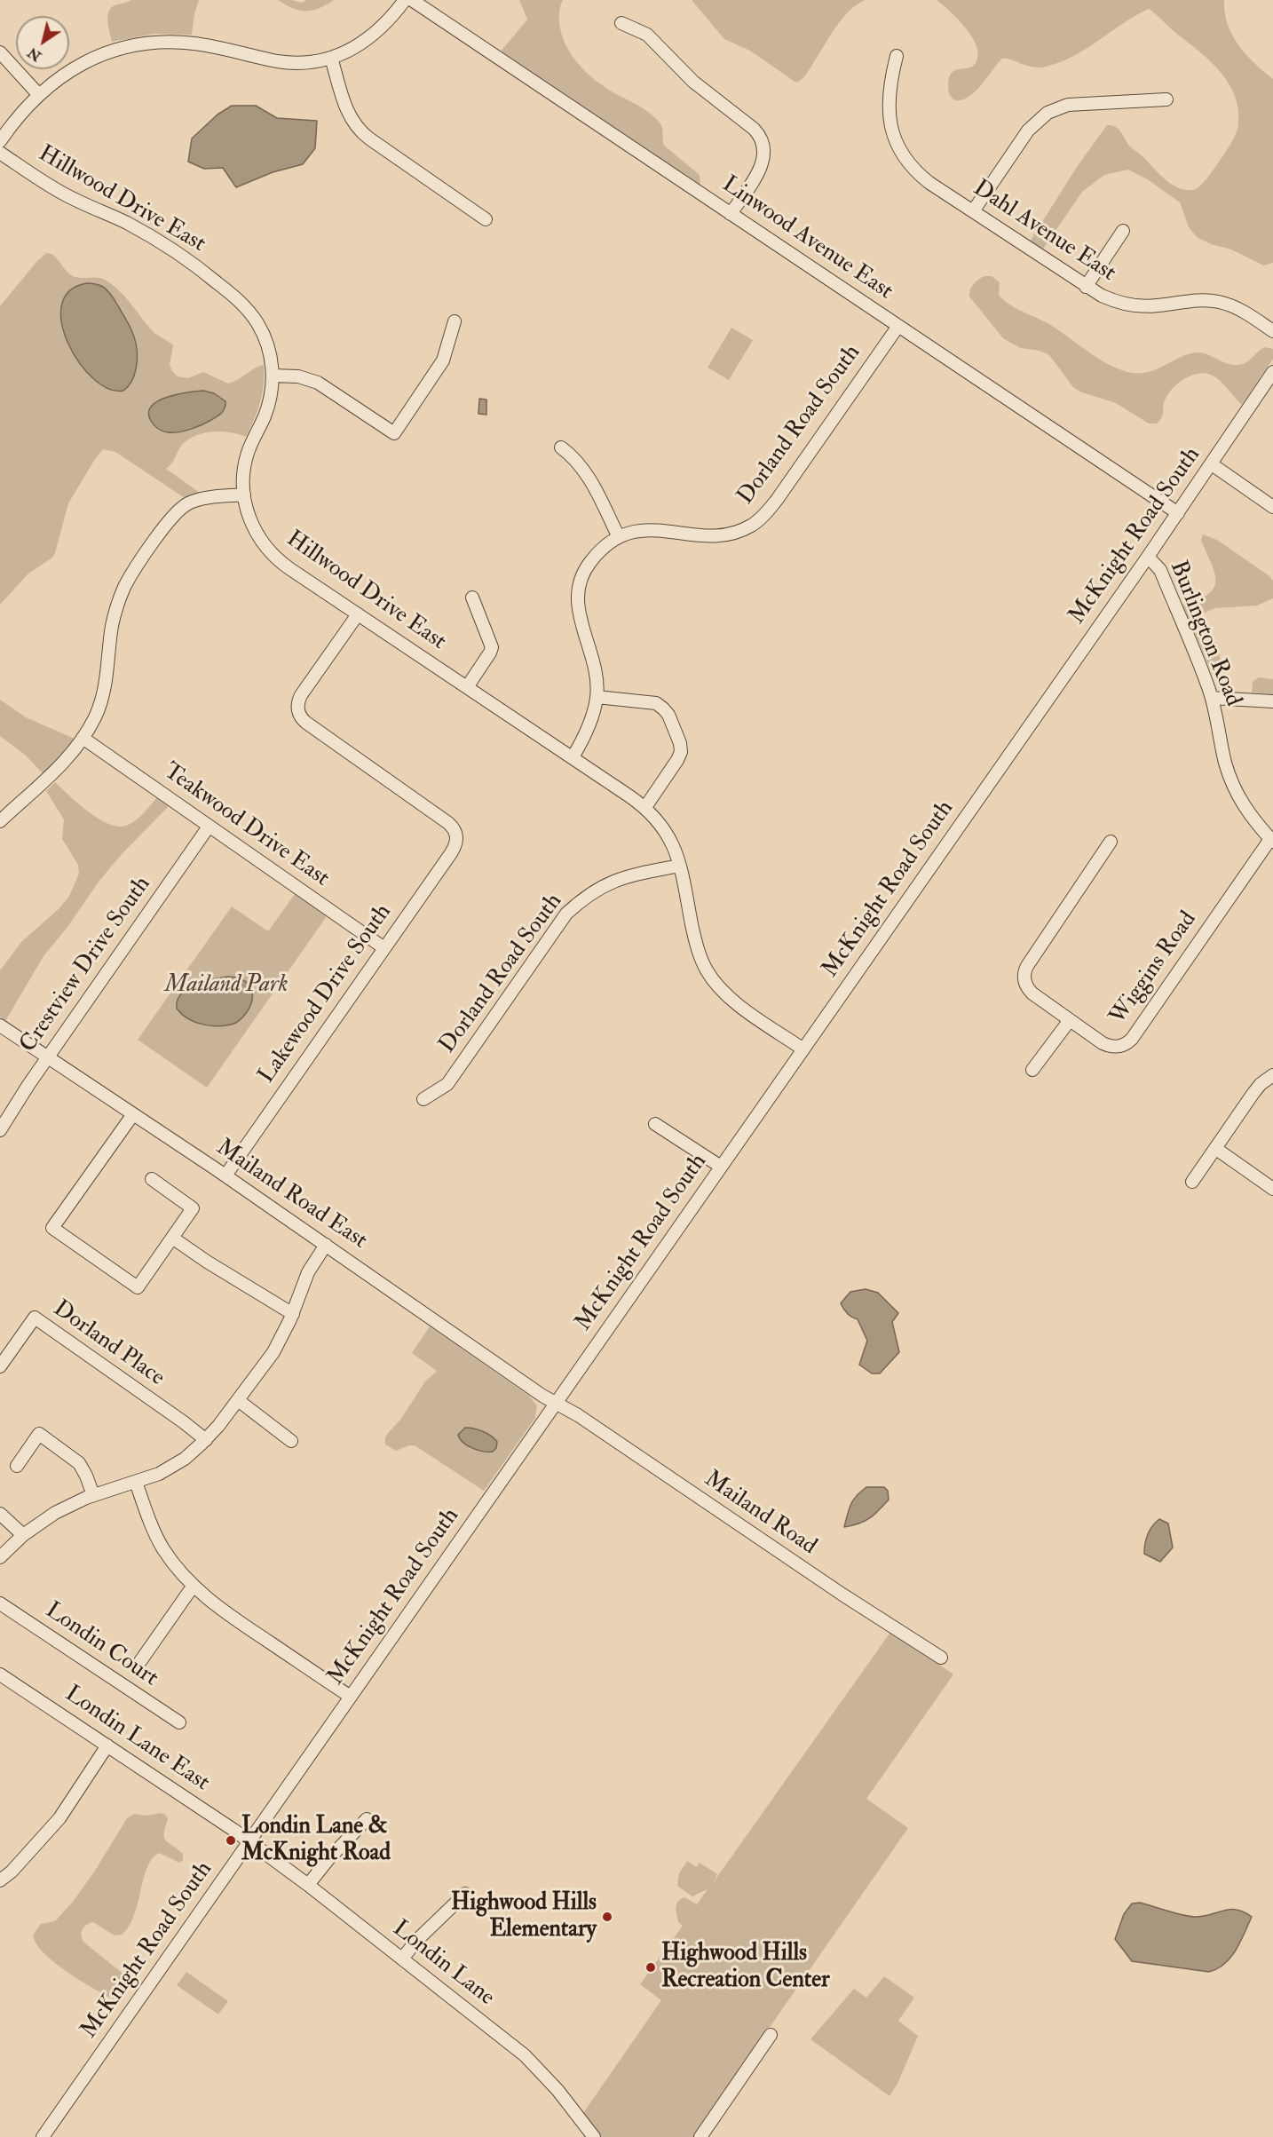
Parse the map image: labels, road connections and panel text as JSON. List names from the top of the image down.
{
  "streets": {
    "street": [
      "Hillwood Drive East",
      "Dahl Avenue East",
      "Linwood Avenue East",
      "Dorland Road South",
      "McKnight Road South",
      "Burlington Road",
      "Teakwood Drive East",
      "Crestview Drive South",
      "Wiggins Road",
      "Lakewood Drive South",
      "Mailand Road East",
      "Dorland Place",
      "Mailand Road",
      "Londin Court",
      "Londin Lane East",
      "Londin Lane"
    ]
  },
  "crossings": [
    ["Hillwood Drive East", "Dorland Road South"],
    ["Hillwood Drive East", "McKnight Road South"],
    ["Hillwood Drive East", "Lakewood Drive South"],
    ["Linwood Avenue East", "Dorland Road South"],
    ["Linwood Avenue East", "McKnight Road South"],
    ["McKnight Road South", "Burlington Road"],
    ["McKnight Road South", "Mailand Road East"],
    ["McKnight Road South", "Mailand Road"],
    ["McKnight Road South", "Londin Lane East"],
    ["McKnight Road South", "Londin Lane"],
    ["Burlington Road", "Wiggins Road"],
    ["Teakwood Drive East", "Crestview Drive South"],
    ["Teakwood Drive East", "Lakewood Drive South"],
    ["Crestview Drive South", "Mailand Road East"],
    ["Lakewood Drive South", "Mailand Road East"],
    ["Mailand Road East", "Mailand Road"],
    ["Londin Lane East", "Londin Lane"]
  ],
  "parks": ["Mailand Park"],
  "places": ["Londin Lane & McKnight Road", "Highwood Hills Elementary", "Highwood Hills Recreation Center"],
  "north": "bottom left"
}
